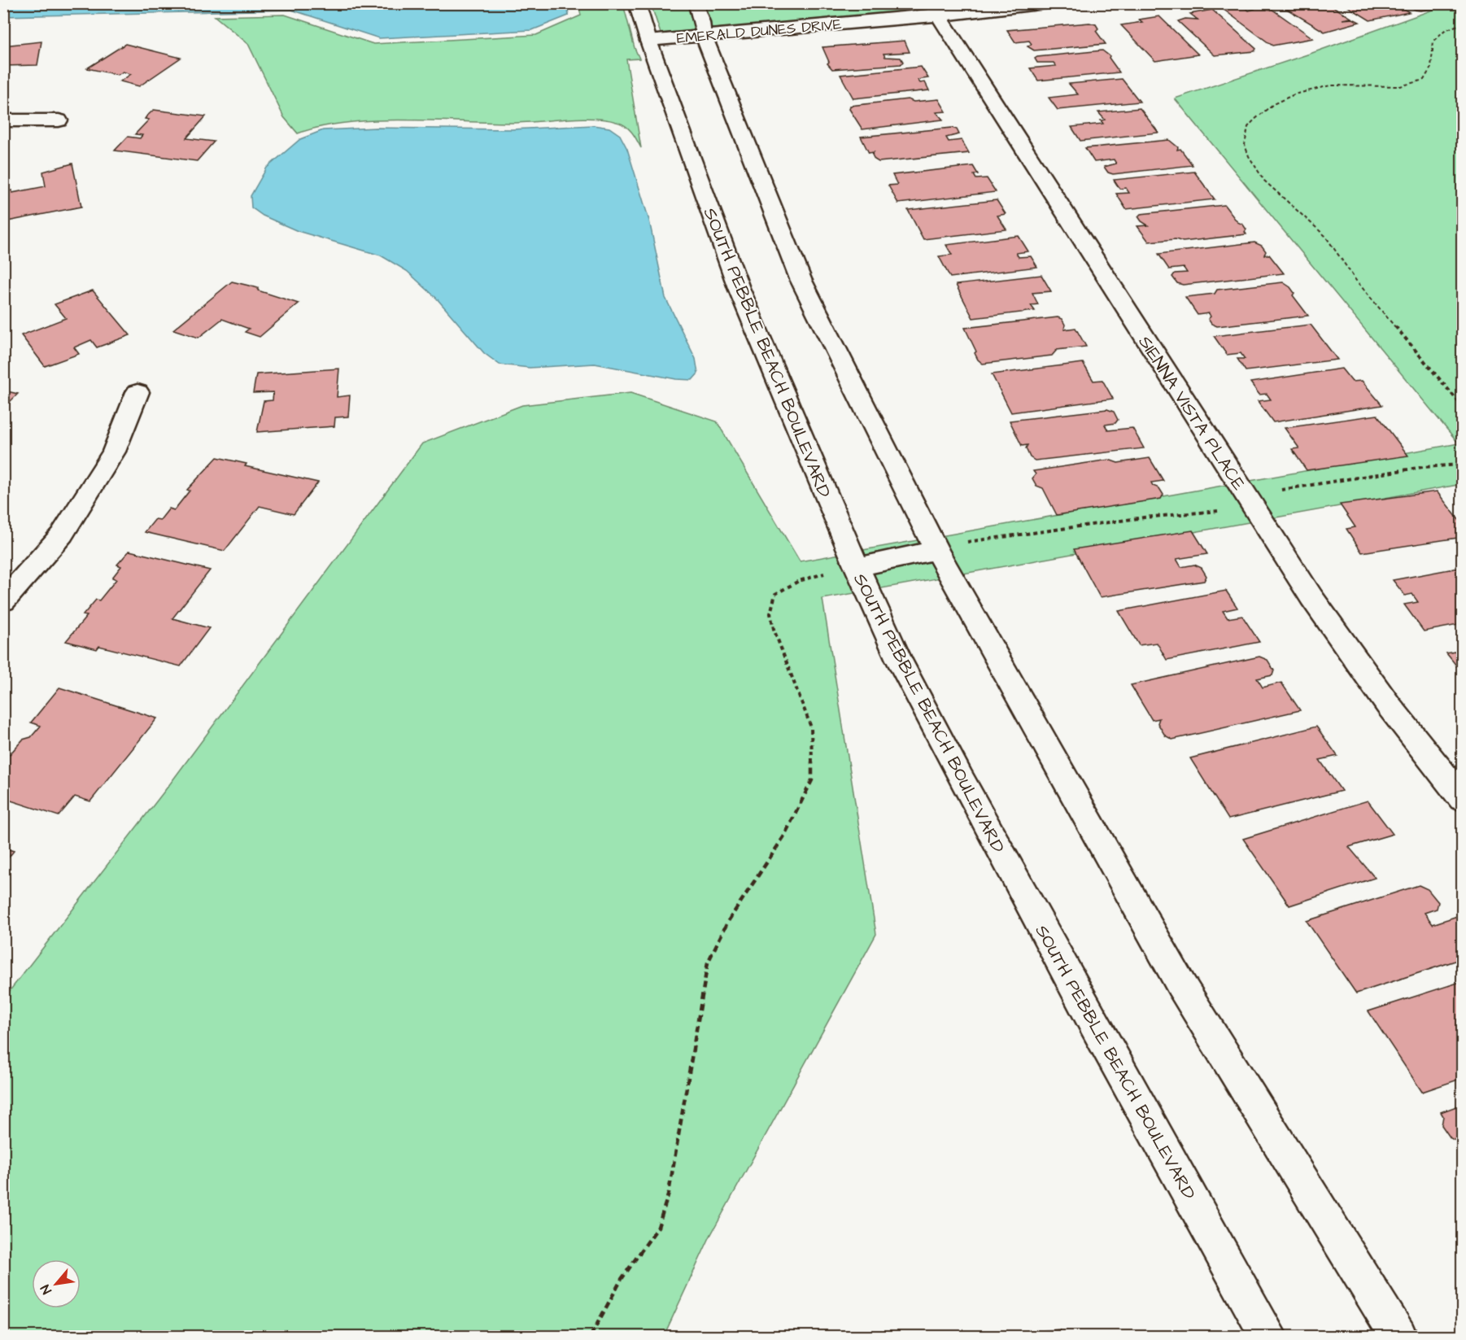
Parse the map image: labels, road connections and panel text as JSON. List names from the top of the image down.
{
  "streets": {
    "street": ["EMERALD DUNES DRIVE", "SOUTH PEBBLE BEACH BOULEVARD", "SIENNA VISTA PLACE"]
  },
  "crossings": [
    ["EMERALD DUNES DRIVE", "SOUTH PEBBLE BEACH BOULEVARD"],
    ["EMERALD DUNES DRIVE", "SIENNA VISTA PLACE"]
  ],
  "north": "bottom left"
}
